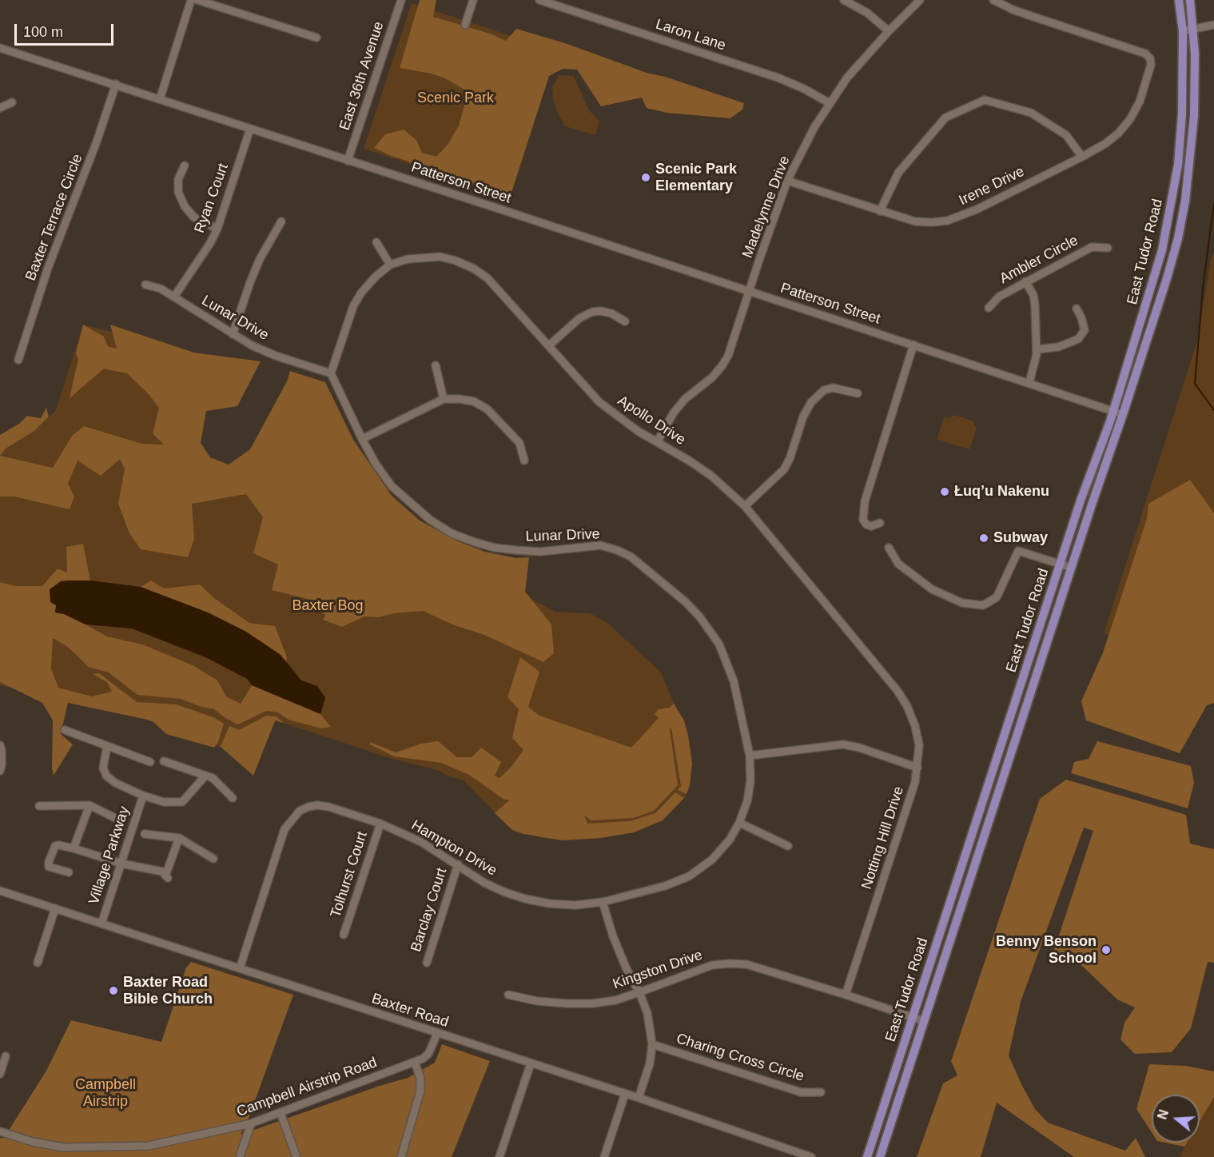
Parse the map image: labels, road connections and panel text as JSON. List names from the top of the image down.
{
  "streets": {
    "main road": ["East Tudor Road"],
    "street": [
      "Laron Lane",
      "East 36th Avenue",
      "Patterson Street",
      "Irene Drive",
      "Ryan Court",
      "Madelynne Drive",
      "Baxter Terrace Circle",
      "Ambler Circle",
      "Lunar Drive",
      "Apollo Drive",
      "Notting Hill Drive",
      "Hampton Drive",
      "Village Parkway",
      "Tolhurst Court",
      "Barclay Court",
      "Kingston Drive",
      "Baxter Road",
      "Charing Cross Circle",
      "Campbell Airstrip Road"
    ]
  },
  "crossings": [
    ["Laron Lane", "Madelynne Drive"],
    ["East 36th Avenue", "Patterson Street"],
    ["Patterson Street", "Ryan Court"],
    ["Patterson Street", "Madelynne Drive"],
    ["Patterson Street", "Baxter Terrace Circle"],
    ["Patterson Street", "East Tudor Road"],
    ["Irene Drive", "Madelynne Drive"],
    ["Ryan Court", "Lunar Drive"],
    ["Madelynne Drive", "Apollo Drive"],
    ["East Tudor Road", "Kingston Drive"],
    ["Lunar Drive", "Apollo Drive"],
    ["Lunar Drive", "Hampton Drive"],
    ["Apollo Drive", "Notting Hill Drive"],
    ["Notting Hill Drive", "Kingston Drive"],
    ["Hampton Drive", "Tolhurst Court"],
    ["Hampton Drive", "Barclay Court"],
    ["Hampton Drive", "Baxter Road"],
    ["Village Parkway", "Baxter Road"],
    ["Baxter Road", "Campbell Airstrip Road"]
  ],
  "parks": ["Scenic Park", "Baxter Bog", "Campbell Airstrip"],
  "places": [
    "Scenic Park Elementary",
    "Łuq’u Nakenu",
    "Subway",
    "Benny Benson School",
    "Baxter Road Bible Church"
  ],
  "scale_bar": "100 m",
  "north": "left"
}
